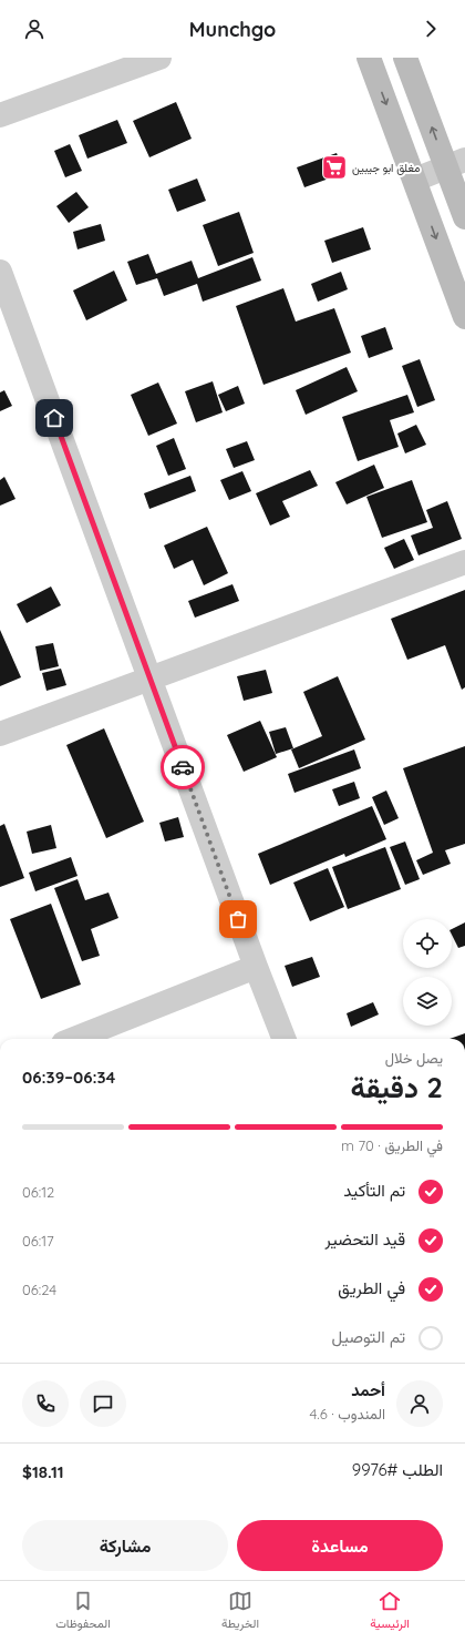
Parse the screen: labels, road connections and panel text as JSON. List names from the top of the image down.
{
  "places": {
    "supermarket": ["مغلق ابو جيبين"]
  },
  "page": {
    "header": "Munchgo",
    "heading": ["2 دقيقة", "يصل خلال", "06:34–06:39"],
    "panel": [
      "أحمد",
      "المندوب · 4.6",
      "الطلب #9976",
      "$18.11"
    ],
    "bar": "في الطريق · 70 m",
    "list": [
      ["تم التأكيد", "06:12"],
      ["قيد التحضير", "06:17"],
      ["في الطريق", "06:24"],
      "تم التوصيل"
    ],
    "buttons": ["مساعدة", "مشاركة"],
    "tabs": ["الرئيسية", "الخريطة", "المحفوظات"]
  }
}
